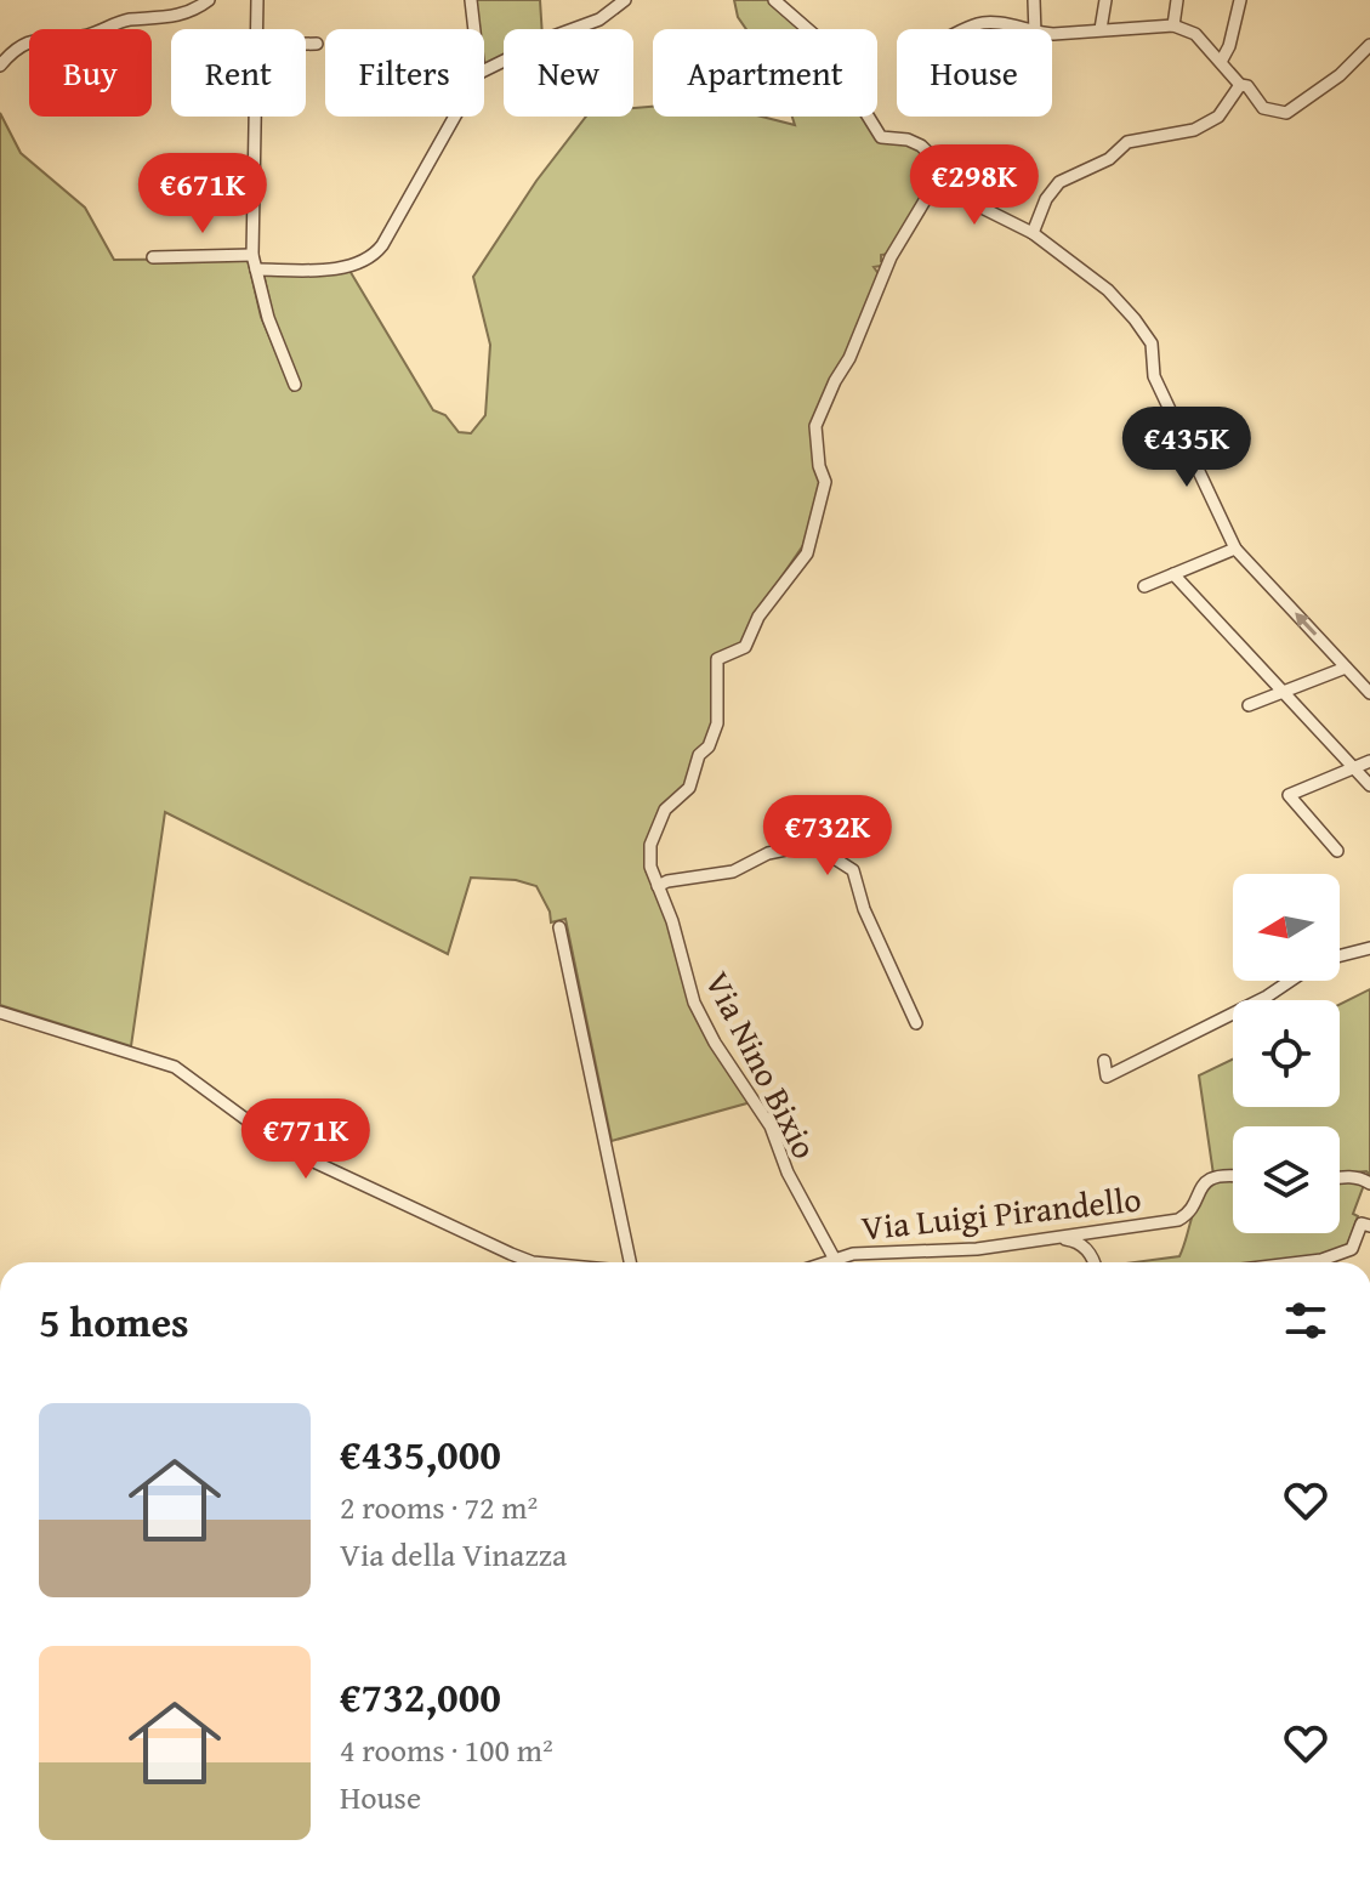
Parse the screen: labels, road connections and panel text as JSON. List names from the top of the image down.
{
  "streets": {
    "street": ["Via Nino Bixio", "Via Luigi Pirandello"]
  },
  "crossings": [
    ["Via Nino Bixio", "Via Luigi Pirandello"]
  ],
  "north": "left",
  "page": {
    "chip": [
      "Buy",
      "Rent",
      "Filters",
      "New",
      "Apartment",
      "House"
    ],
    "price": [
      "€298K",
      "€671K",
      "€435K",
      "€732K",
      "€771K"
    ],
    "heading": "5 homes",
    "list": [
      {
        "name": "€435,000",
        "note": "2 rooms · 72 m² · Via della Vinazza"
      },
      {
        "name": "€732,000",
        "note": "4 rooms · 100 m² · House"
      }
    ]
  }
}
